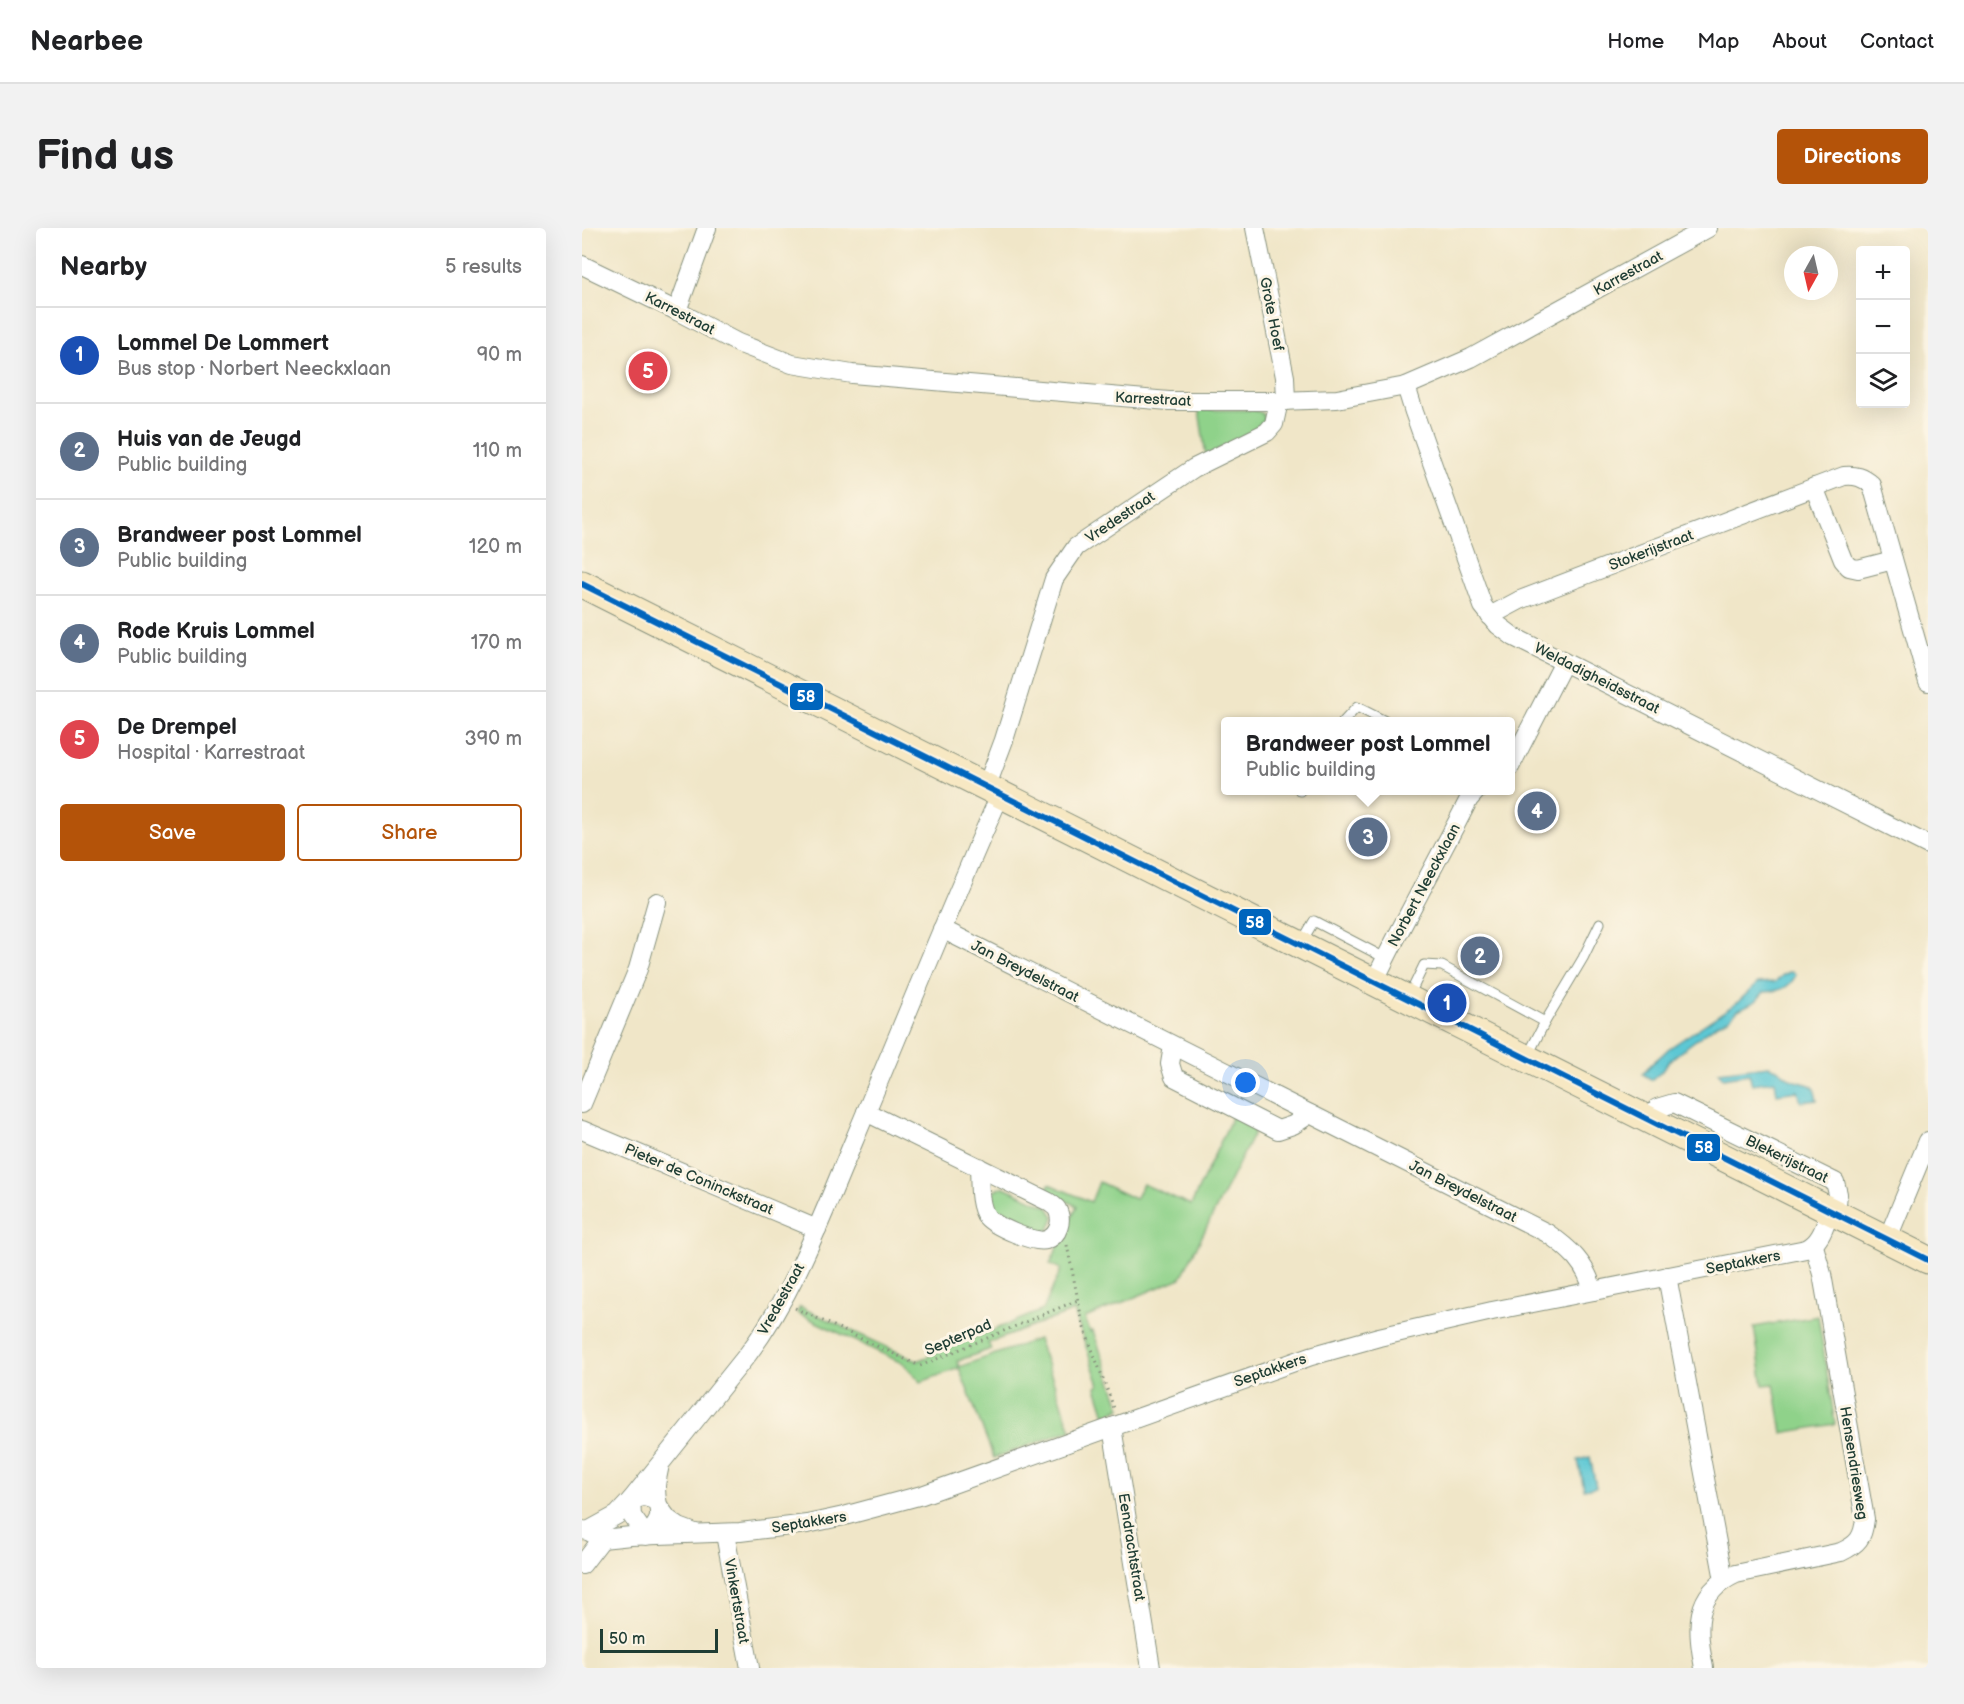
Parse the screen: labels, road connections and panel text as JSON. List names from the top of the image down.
{
  "streets": {
    "street": [
      "Karrestraat",
      "Grote Hoef",
      "Vredestraat",
      "Stokerijstraat",
      "Weldadigheidsstraat",
      "Norbert Neeckxlaan",
      "Jan Breydelstraat",
      "Pieter de Coninckstraat",
      "Septakkers",
      "Hensendriesweg",
      "Eendrachtstraat",
      "Vinkertstraat"
    ],
    "path": ["Septerpad"]
  },
  "crossings": [
    ["Karrestraat", "Grote Hoef"],
    ["Karrestraat", "Vredestraat"],
    ["Karrestraat", "Weldadigheidsstraat"],
    ["Grote Hoef", "Vredestraat"],
    ["Vredestraat", "Jan Breydelstraat"],
    ["Vredestraat", "Pieter de Coninckstraat"],
    ["Vredestraat", "Septakkers"],
    ["Vredestraat", "Septerpad"],
    ["Stokerijstraat", "Weldadigheidsstraat"],
    ["Jan Breydelstraat", "Septakkers"],
    ["Septakkers", "Hensendriesweg"],
    ["Septakkers", "Eendrachtstraat"],
    ["Septakkers", "Vinkertstraat"]
  ],
  "lines": ["transit line 58"],
  "scale_bar": "50 m",
  "north": "bottom",
  "page": {
    "header": "Nearbee",
    "nav": [
      "Home",
      "Map",
      "About",
      "Contact"
    ],
    "buttons": [
      "Directions",
      ["Save", "Share"]
    ],
    "title": "Find us",
    "heading": ["Nearby", "5 results"],
    "map_buttons": ["+", "−"],
    "list": [
      {
        "mark": "1",
        "name": "Lommel De Lommert",
        "note": "Bus stop · Norbert Neeckxlaan",
        "value": "90 m"
      },
      {
        "mark": "2",
        "name": "Huis van de Jeugd",
        "note": "Public building",
        "value": "110 m"
      },
      {
        "mark": "3",
        "name": "Brandweer post Lommel",
        "note": "Public building",
        "value": "120 m"
      },
      {
        "mark": "4",
        "name": "Rode Kruis Lommel",
        "note": "Public building",
        "value": "170 m"
      },
      {
        "mark": "5",
        "name": "De Drempel",
        "note": "Hospital · Karrestraat",
        "value": "390 m"
      }
    ],
    "pins": [
      "5",
      "4",
      "3",
      "2",
      "1"
    ],
    "popup": ["Brandweer post Lommel", "Public building"],
    "scale": "50 m"
  }
}
